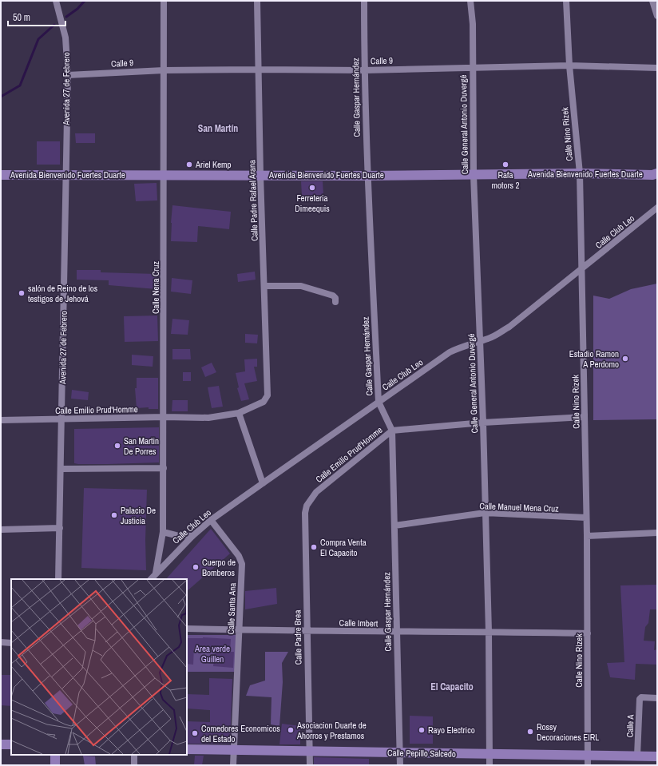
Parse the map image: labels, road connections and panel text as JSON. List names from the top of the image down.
{
  "streets": {
    "main road": ["Avenida Bienvenido Fuertes Duarte", "Calle Pepillo Salcedo"],
    "street": [
      "Calle 9",
      "Avenida 27 de Febrero",
      "Calle Gaspar Hernández",
      "Calle General Antonio Duvergé",
      "Calle Nino Rizek",
      "Calle Padre Rafael Arana",
      "Calle Club Leo",
      "Calle Nena Cruz",
      "Calle Emilio Prud'Homme",
      "Calle Manuel Mena Cruz",
      "Calle Santa Ana",
      "Calle Imbert",
      "Calle Padre Brea",
      "Calle A"
    ]
  },
  "crossings": [
    ["Calle 9", "Avenida 27 de Febrero"],
    ["Calle 9", "Calle Gaspar Hernández"],
    ["Calle 9", "Calle General Antonio Duvergé"],
    ["Calle 9", "Calle Nino Rizek"],
    ["Calle 9", "Calle Padre Rafael Arana"],
    ["Calle 9", "Calle Nena Cruz"],
    ["Avenida 27 de Febrero", "Avenida Bienvenido Fuertes Duarte"],
    ["Avenida 27 de Febrero", "Calle Emilio Prud'Homme"],
    ["Calle Gaspar Hernández", "Avenida Bienvenido Fuertes Duarte"],
    ["Calle Gaspar Hernández", "Calle Club Leo"],
    ["Calle Gaspar Hernández", "Calle Emilio Prud'Homme"],
    ["Calle Gaspar Hernández", "Calle Manuel Mena Cruz"],
    ["Calle Gaspar Hernández", "Calle Imbert"],
    ["Calle Gaspar Hernández", "Calle Pepillo Salcedo"],
    ["Calle General Antonio Duvergé", "Avenida Bienvenido Fuertes Duarte"],
    ["Calle General Antonio Duvergé", "Calle Club Leo"],
    ["Calle General Antonio Duvergé", "Calle Emilio Prud'Homme"],
    ["Calle General Antonio Duvergé", "Calle Manuel Mena Cruz"],
    ["Calle General Antonio Duvergé", "Calle Imbert"],
    ["Calle General Antonio Duvergé", "Calle Pepillo Salcedo"],
    ["Calle Nino Rizek", "Avenida Bienvenido Fuertes Duarte"],
    ["Calle Nino Rizek", "Calle Club Leo"],
    ["Calle Nino Rizek", "Calle Emilio Prud'Homme"],
    ["Calle Nino Rizek", "Calle Manuel Mena Cruz"],
    ["Calle Nino Rizek", "Calle Imbert"],
    ["Calle Nino Rizek", "Calle Pepillo Salcedo"],
    ["Avenida Bienvenido Fuertes Duarte", "Calle Padre Rafael Arana"],
    ["Avenida Bienvenido Fuertes Duarte", "Calle Nena Cruz"],
    ["Calle Padre Rafael Arana", "Calle Emilio Prud'Homme"],
    ["Calle Club Leo", "Calle Nena Cruz"],
    ["Calle Club Leo", "Calle Santa Ana"],
    ["Calle Nena Cruz", "Calle Emilio Prud'Homme"],
    ["Calle Emilio Prud'Homme", "Calle Padre Brea"],
    ["Calle Santa Ana", "Calle Imbert"],
    ["Calle Santa Ana", "Calle Pepillo Salcedo"],
    ["Calle Imbert", "Calle Padre Brea"],
    ["Calle Padre Brea", "Calle Pepillo Salcedo"],
    ["Calle A", "Calle Pepillo Salcedo"]
  ],
  "districts": ["San Martín", "El Capacito"],
  "parks": ["Area verde Guillen"],
  "places": [
    "Ariel Kemp",
    "Rafa motors 2",
    "Ferreteria Dimeequis",
    "salón de Reino de los testigos de Jehová",
    "Estadio Ramon A Perdomo",
    "San Martin De Porres",
    "Palacio De Justicia",
    "Compra Venta El Capacito",
    "Cuerpo de Bomberos",
    "Asociacion Duarte de Ahorros y Prestamos",
    "Rayo Electrico",
    "Rossy Decoraciones EIRL",
    "Comedores Economicos del Estado"
  ],
  "scale_bar": "50 m"
}
